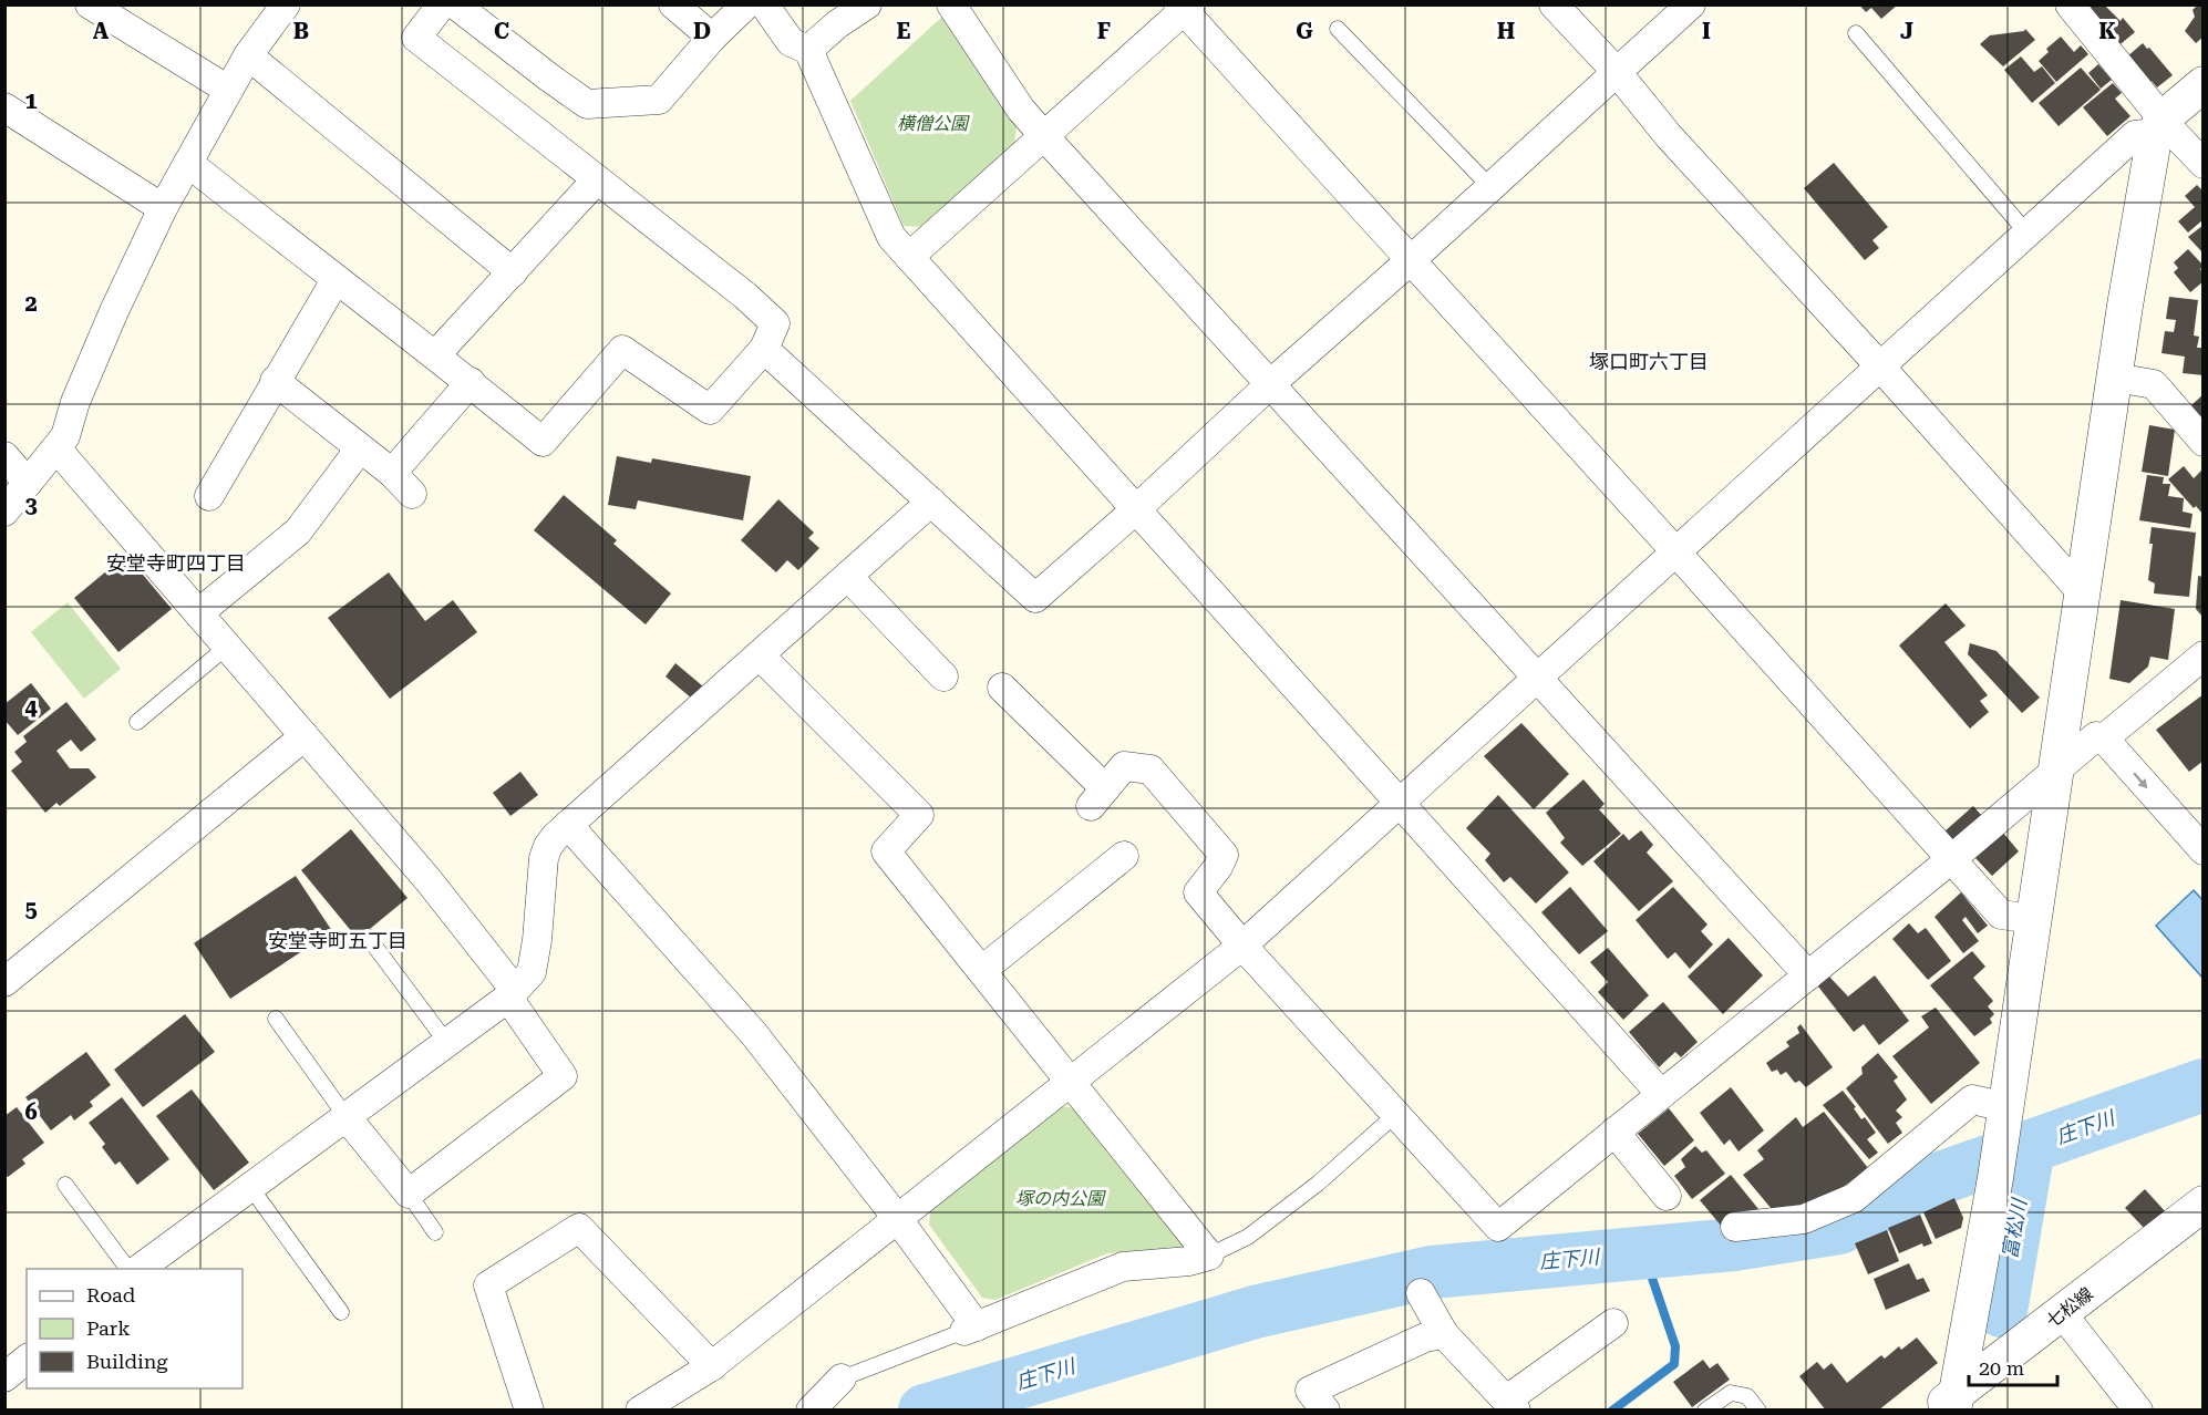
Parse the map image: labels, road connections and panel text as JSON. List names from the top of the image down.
{
  "streets": {
    "street": ["七松線"]
  },
  "districts": ["塚口町六丁目", "安堂寺町四丁目", "安堂寺町五丁目"],
  "water": ["庄下川", "富松川"],
  "parks": ["横僧公園", "塚の内公園"],
  "legend": ["Road", "Park", "Building"],
  "scale_bar": "20 m",
  "grid": {
    "columns": [
      "A",
      "B",
      "C",
      "D",
      "E",
      "F",
      "G",
      "H",
      "I",
      "J",
      "K"
    ],
    "rows": [
      "1",
      "2",
      "3",
      "4",
      "5",
      "6"
    ]
  }
}
